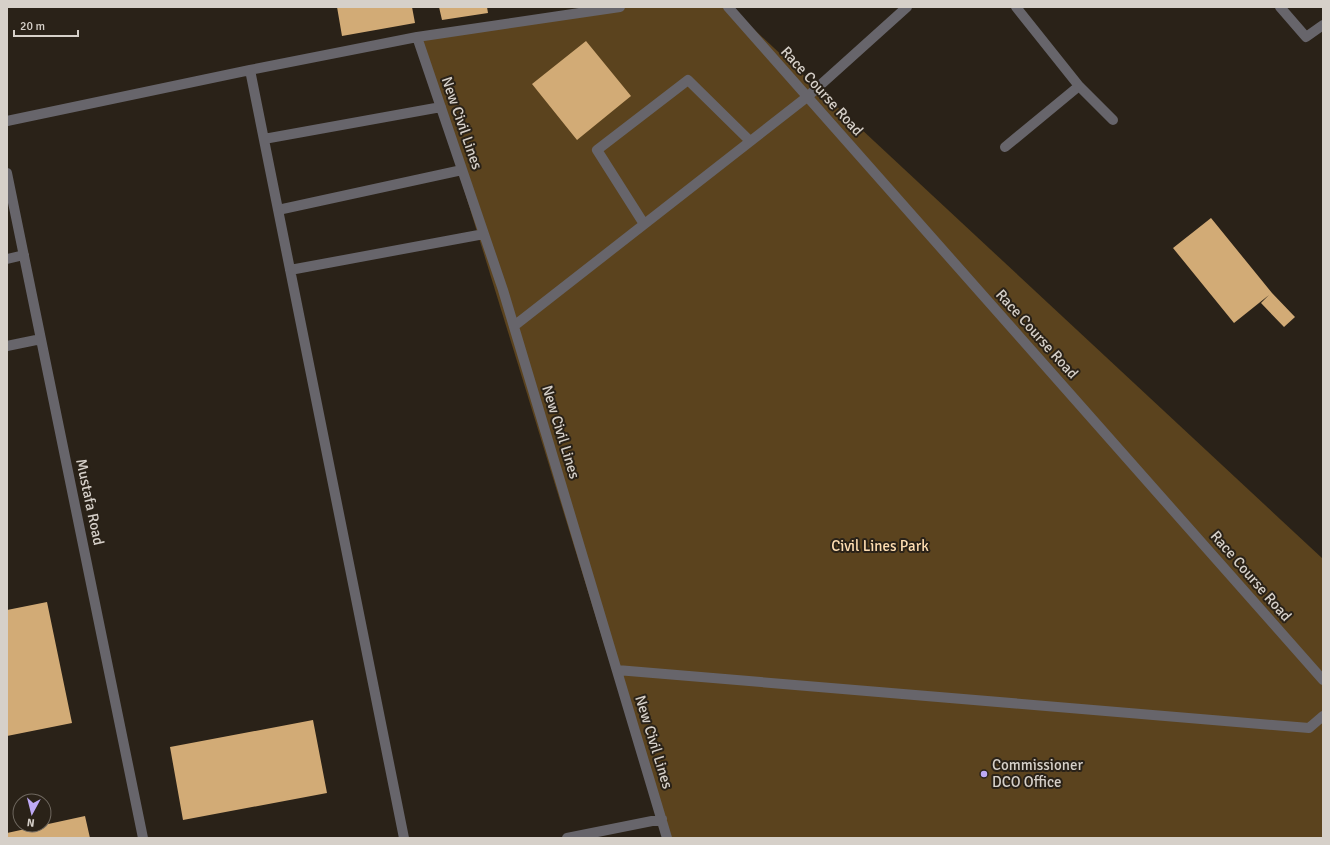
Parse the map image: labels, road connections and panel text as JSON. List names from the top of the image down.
{
  "streets": {
    "street": ["Race Course Road", "New Civil Lines", "Mustafa Road"]
  },
  "parks": ["Civil Lines Park"],
  "places": ["Commissioner DCO Office"],
  "scale_bar": "20 m",
  "north": "bottom"
}
